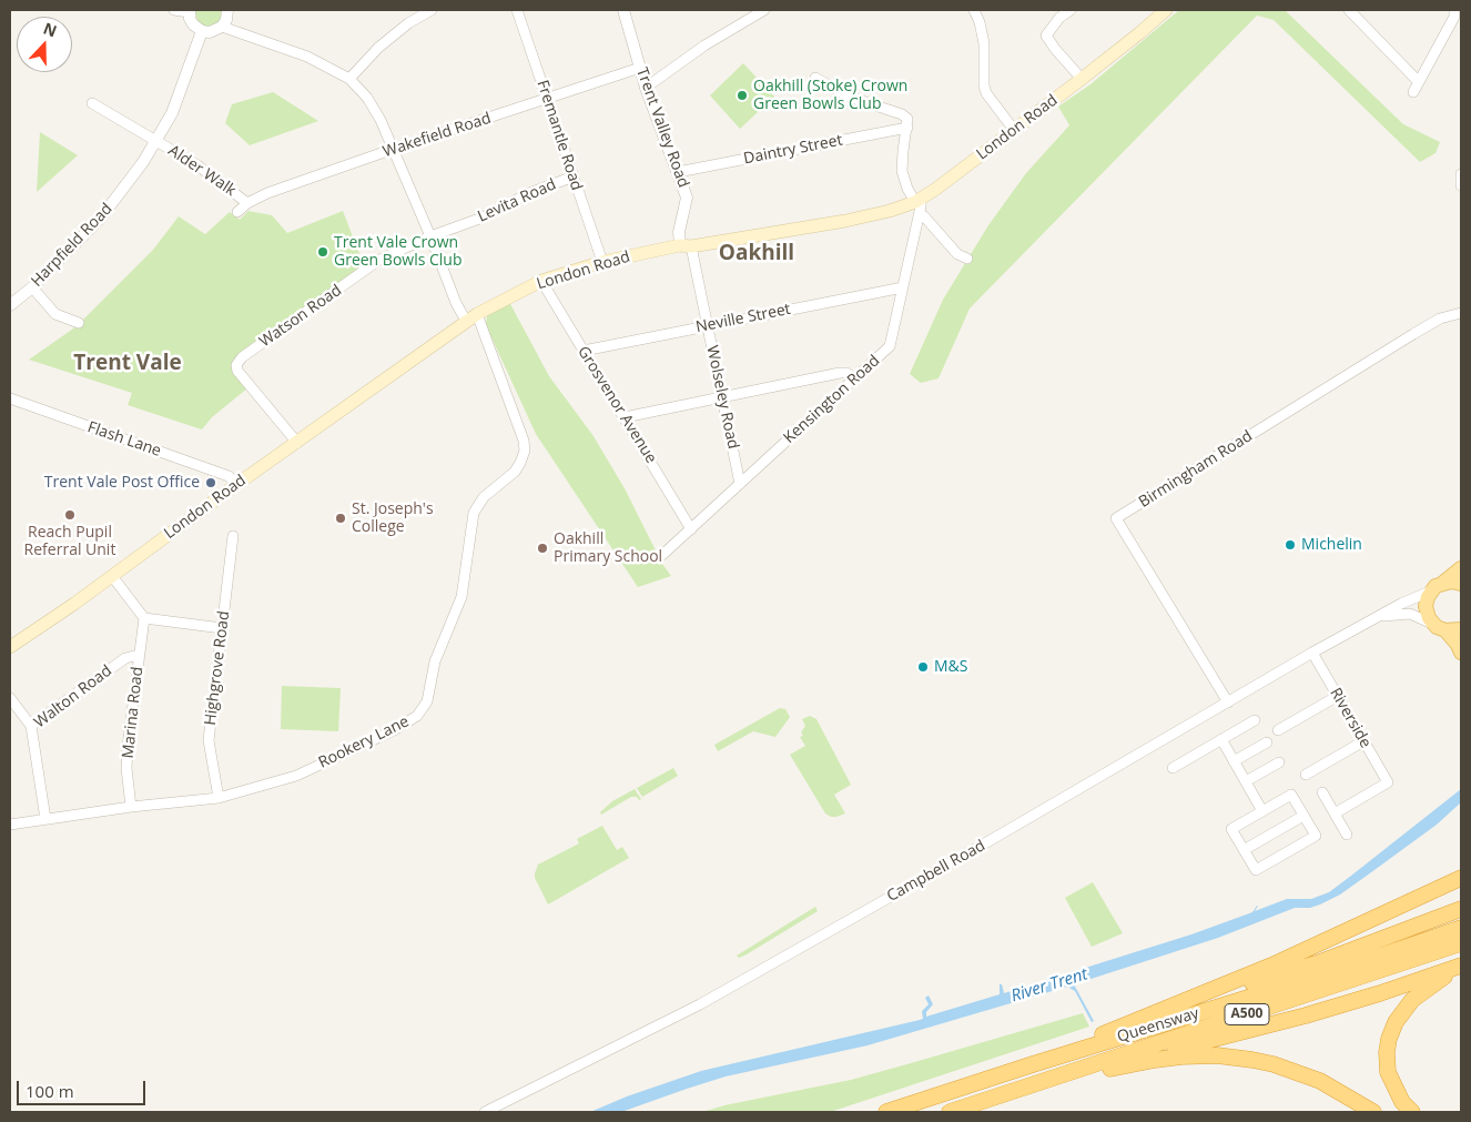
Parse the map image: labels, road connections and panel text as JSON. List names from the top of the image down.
{
  "streets": {
    "highway": ["A500", "Queensway"],
    "main road": ["London Road", "Campbell Road"],
    "street": [
      "Trent Valley Road",
      "Wakefield Road",
      "Fremantle Road",
      "Daintry Street",
      "Alder Walk",
      "Levita Road",
      "Harpfield Road",
      "Watson Road",
      "Neville Street",
      "Wolseley Road",
      "Kensington Road",
      "Grosvenor Avenue",
      "Flash Lane",
      "Birmingham Road",
      "Highgrove Road",
      "Walton Road",
      "Marina Road",
      "Riverside",
      "Rookery Lane"
    ]
  },
  "crossings": [
    ["Trent Valley Road", "London Road"],
    ["Trent Valley Road", "Wakefield Road"],
    ["Trent Valley Road", "Daintry Street"],
    ["Trent Valley Road", "Wolseley Road"],
    ["London Road", "Fremantle Road"],
    ["London Road", "Watson Road"],
    ["London Road", "Wolseley Road"],
    ["London Road", "Kensington Road"],
    ["London Road", "Grosvenor Avenue"],
    ["London Road", "Flash Lane"],
    ["London Road", "Rookery Lane"],
    ["Wakefield Road", "Fremantle Road"],
    ["Wakefield Road", "Alder Walk"],
    ["Wakefield Road", "Rookery Lane"],
    ["Fremantle Road", "Levita Road"],
    ["Alder Walk", "Harpfield Road"],
    ["Levita Road", "Watson Road"],
    ["Levita Road", "Rookery Lane"],
    ["Watson Road", "Rookery Lane"],
    ["Neville Street", "Wolseley Road"],
    ["Neville Street", "Kensington Road"],
    ["Neville Street", "Grosvenor Avenue"],
    ["Wolseley Road", "Kensington Road"],
    ["Kensington Road", "Grosvenor Avenue"],
    ["Birmingham Road", "Campbell Road"],
    ["Highgrove Road", "Rookery Lane"],
    ["Walton Road", "Marina Road"],
    ["Walton Road", "Rookery Lane"],
    ["Marina Road", "Rookery Lane"],
    ["Riverside", "Campbell Road"]
  ],
  "districts": ["Oakhill", "Trent Vale"],
  "water": ["River Trent"],
  "places": [
    "Oakhill (Stoke) Crown Green Bowls Club",
    "Trent Vale Crown Green Bowls Club",
    "Trent Vale Post Office",
    "Reach Pupil Referral Unit",
    "St. Joseph's College",
    "Michelin",
    "Oakhill Primary School",
    "M&S"
  ],
  "scale_bar": "100 m",
  "north": "top"
}
